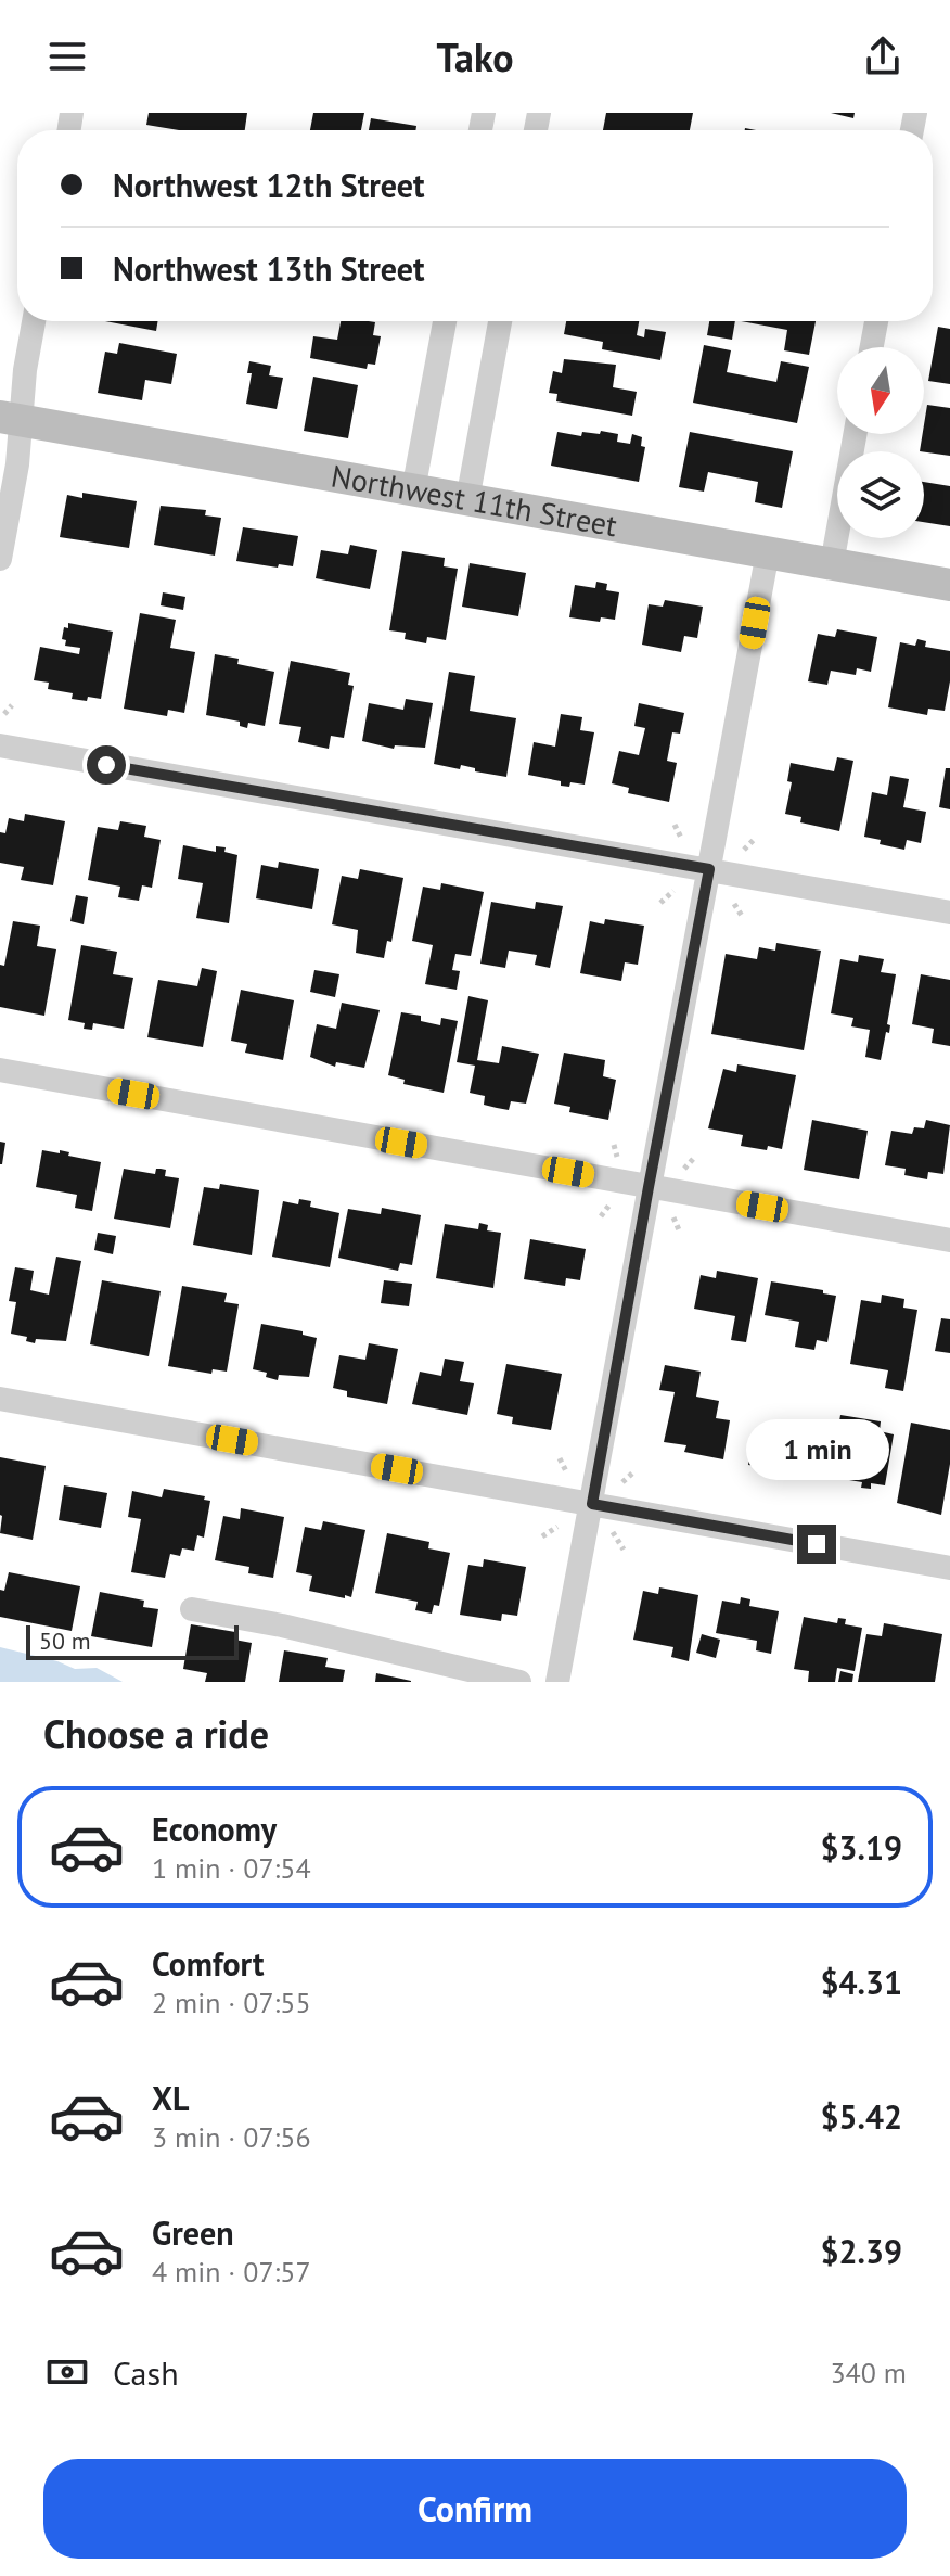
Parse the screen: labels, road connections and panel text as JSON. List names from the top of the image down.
{
  "streets": {
    "street": ["Northwest 11th Street"]
  },
  "scale_bar": "50 m",
  "north": "bottom",
  "page": {
    "header": "Tako",
    "banner": ["Northwest 12th Street", "Northwest 13th Street"],
    "bubble": "1 min",
    "scale": "50 m",
    "heading": "Choose a ride",
    "list": [
      {
        "name": "Economy",
        "note": "1 min · 07:54",
        "value": "$3.19"
      },
      {
        "name": "Comfort",
        "note": "2 min · 07:55",
        "value": "$4.31"
      },
      {
        "name": "XL",
        "note": "3 min · 07:56",
        "value": "$5.42"
      },
      {
        "name": "Green",
        "note": "4 min · 07:57",
        "value": "$2.39"
      }
    ],
    "pay": ["Cash", "340 m"],
    "buttons": "Confirm"
  }
}
